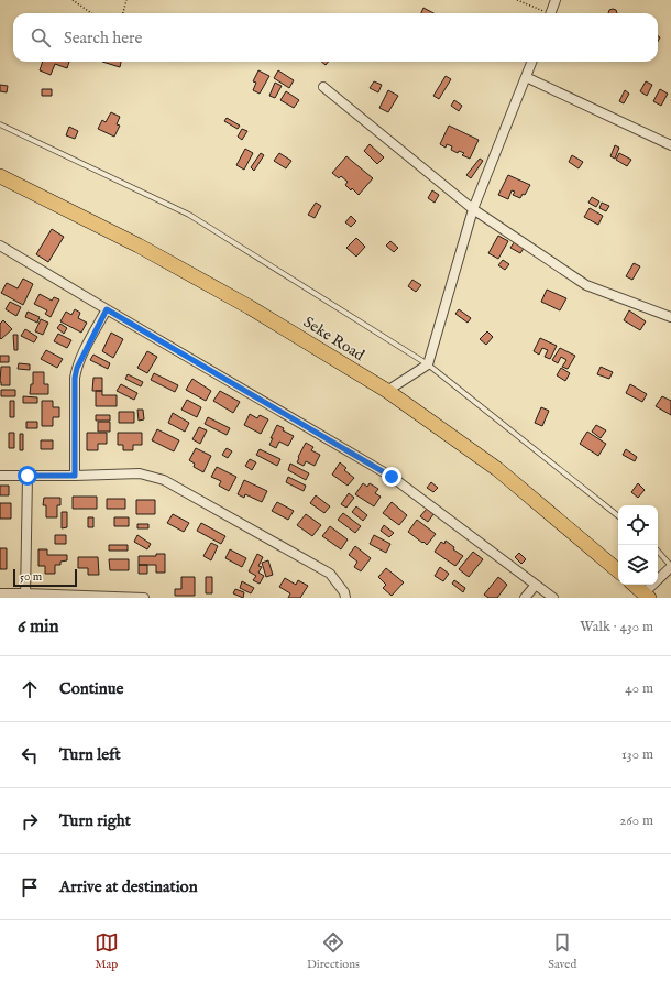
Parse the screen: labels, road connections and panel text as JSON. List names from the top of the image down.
{
  "streets": {
    "main road": ["Seke Road"]
  },
  "scale_bar": "50 m",
  "page": {
    "search": "Search here",
    "scale": "50 m",
    "heading": ["6 min", "Walk · 430 m"],
    "list": [
      ["Continue", "40 m"],
      ["Turn left", "130 m"],
      ["Turn right", "260 m"],
      "Arrive at destination"
    ],
    "nav": ["Map", "Directions", "Saved"]
  }
}
